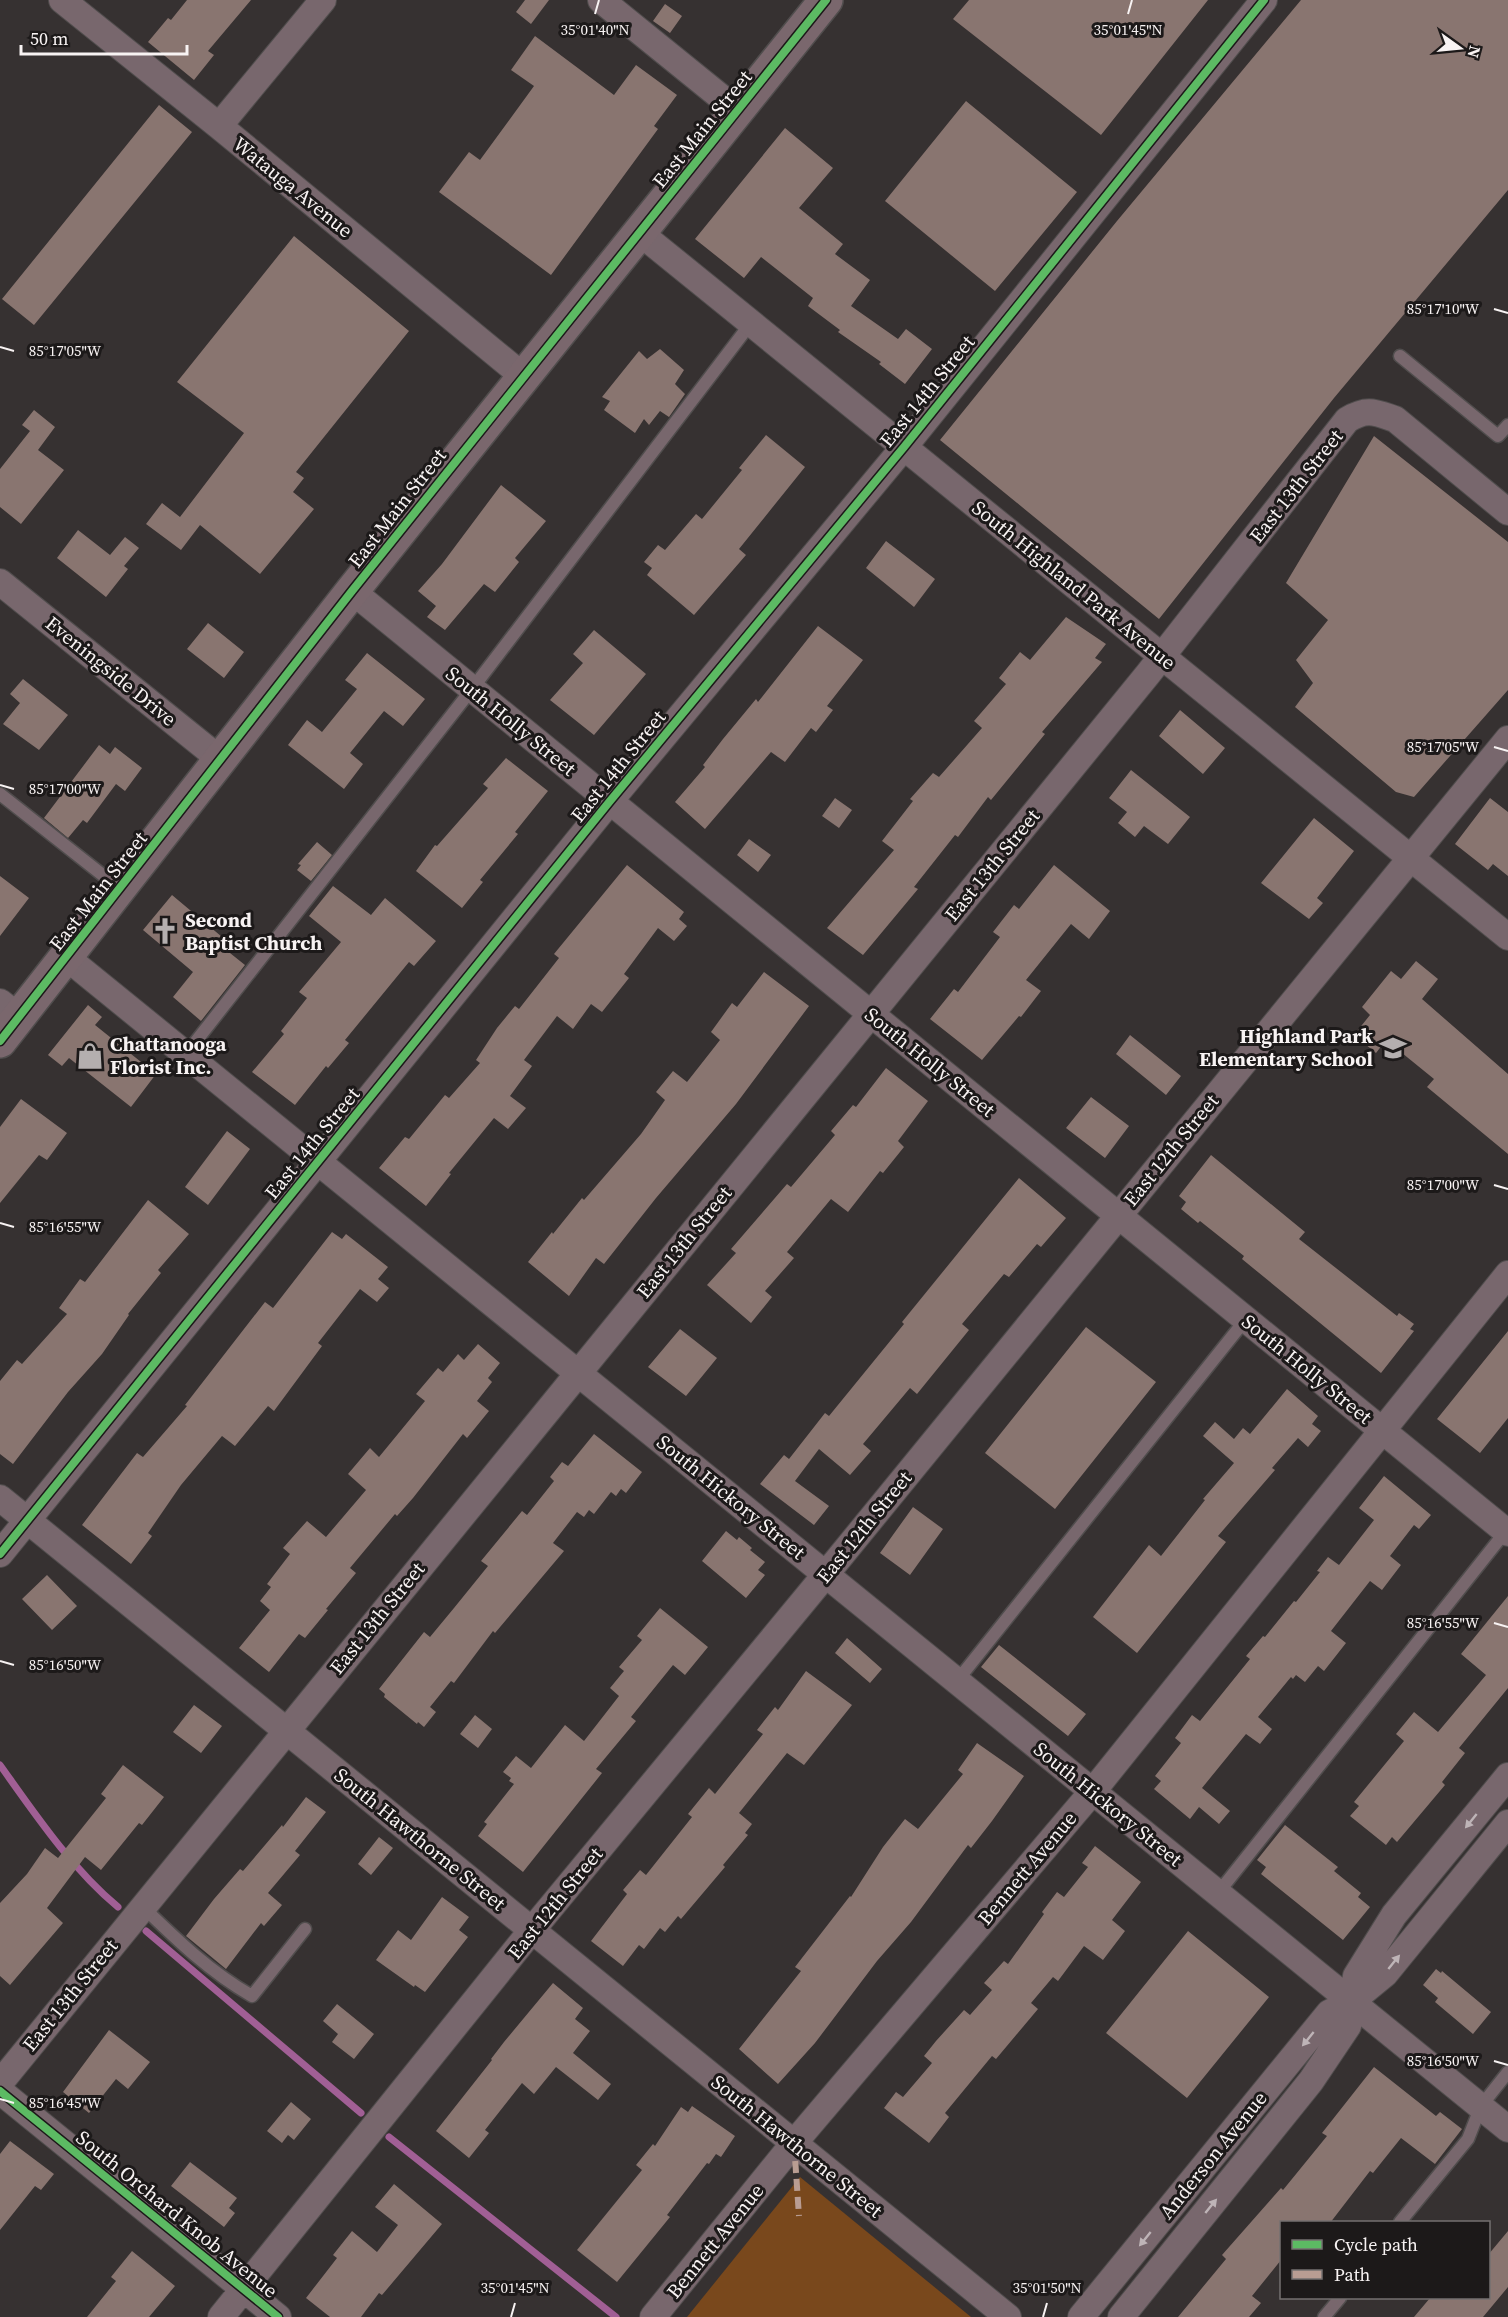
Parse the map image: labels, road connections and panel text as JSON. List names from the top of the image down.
{
  "streets": {
    "main road": ["East Main Street"],
    "street": [
      "Watauga Avenue",
      "East 14th Street",
      "East 13th Street",
      "South Highland Park Avenue",
      "Eveningside Drive",
      "South Holly Street",
      "East 12th Street",
      "South Hickory Street",
      "South Hawthorne Street",
      "Bennett Avenue",
      "Anderson Avenue",
      "South Orchard Knob Avenue"
    ]
  },
  "crossings": [
    ["East Main Street", "Watauga Avenue"],
    ["East Main Street", "South Highland Park Avenue"],
    ["East Main Street", "Eveningside Drive"],
    ["East Main Street", "South Holly Street"],
    ["East Main Street", "South Hickory Street"],
    ["East 14th Street", "South Highland Park Avenue"],
    ["East 14th Street", "South Holly Street"],
    ["East 14th Street", "South Hickory Street"],
    ["East 14th Street", "South Hawthorne Street"],
    ["East 13th Street", "South Highland Park Avenue"],
    ["East 13th Street", "South Holly Street"],
    ["East 13th Street", "South Hickory Street"],
    ["East 13th Street", "South Hawthorne Street"],
    ["South Highland Park Avenue", "East 12th Street"],
    ["South Holly Street", "East 12th Street"],
    ["South Holly Street", "Bennett Avenue"],
    ["East 12th Street", "South Hickory Street"],
    ["East 12th Street", "South Hawthorne Street"],
    ["East 12th Street", "South Orchard Knob Avenue"],
    ["South Hickory Street", "Bennett Avenue"],
    ["South Hickory Street", "Anderson Avenue"],
    ["South Hawthorne Street", "Bennett Avenue"]
  ],
  "places": {
    "church": ["Second Baptist Church"],
    "school or university": ["Highland Park Elementary School"],
    "shop": ["Chattanooga Florist Inc."]
  },
  "legend": ["Cycle path", "Path"],
  "scale_bar": "50 m",
  "north": "right",
  "coordinates": [
    "35°01'40\"N",
    "35°01'45\"N",
    "85°17'10\"W",
    "85°17'05\"W",
    "85°17'00\"W",
    "85°16'55\"W",
    "85°16'50\"W",
    "85°16'45\"W",
    "35°01'50\"N"
  ]
}
